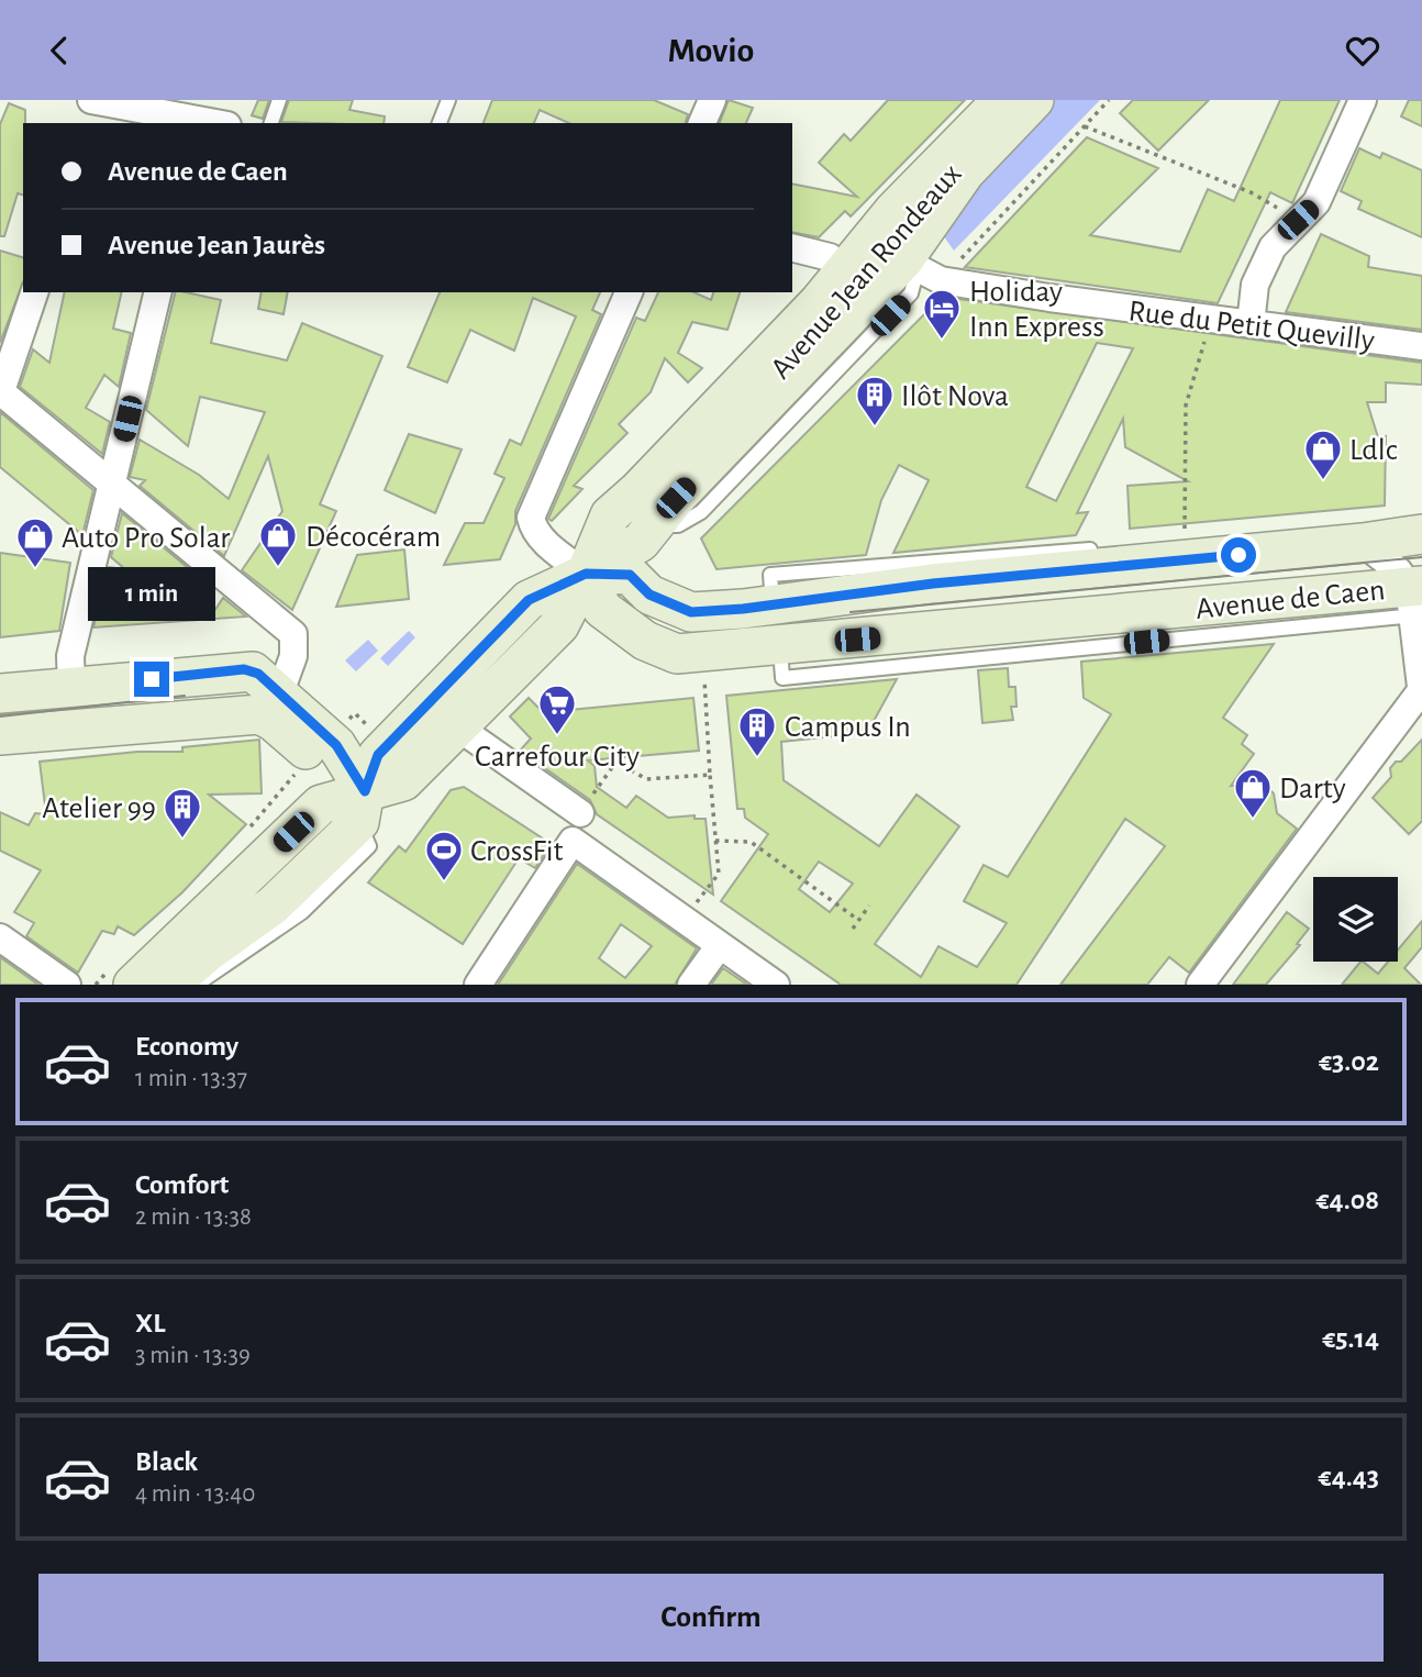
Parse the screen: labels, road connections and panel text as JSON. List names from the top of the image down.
{
  "streets": {
    "main road": ["Avenue Jean Rondeaux", "Avenue de Caen"],
    "street": ["Rue du Petit Quevilly"]
  },
  "crossings": [
    ["Avenue Jean Rondeaux", "Rue du Petit Quevilly"],
    ["Avenue Jean Rondeaux", "Avenue de Caen"]
  ],
  "places": {
    "hotel": ["Holiday Inn Express"],
    "building": ["Ilôt Nova", "Campus In", "Atelier 99"],
    "shop": [
      "Ldlc",
      "Décocéram",
      "Auto Pro Solar",
      "Darty"
    ],
    "supermarket": ["Carrefour City"],
    "sports": ["CrossFit"]
  },
  "page": {
    "header": "Movio",
    "banner": ["Avenue de Caen", "Avenue Jean Jaurès"],
    "bubble": "1 min",
    "list": [
      {
        "name": "Economy",
        "note": "1 min · 13:37",
        "value": "€3.02"
      },
      {
        "name": "Comfort",
        "note": "2 min · 13:38",
        "value": "€4.08"
      },
      {
        "name": "XL",
        "note": "3 min · 13:39",
        "value": "€5.14"
      },
      {
        "name": "Black",
        "note": "4 min · 13:40",
        "value": "€4.43"
      }
    ],
    "buttons": "Confirm"
  }
}
